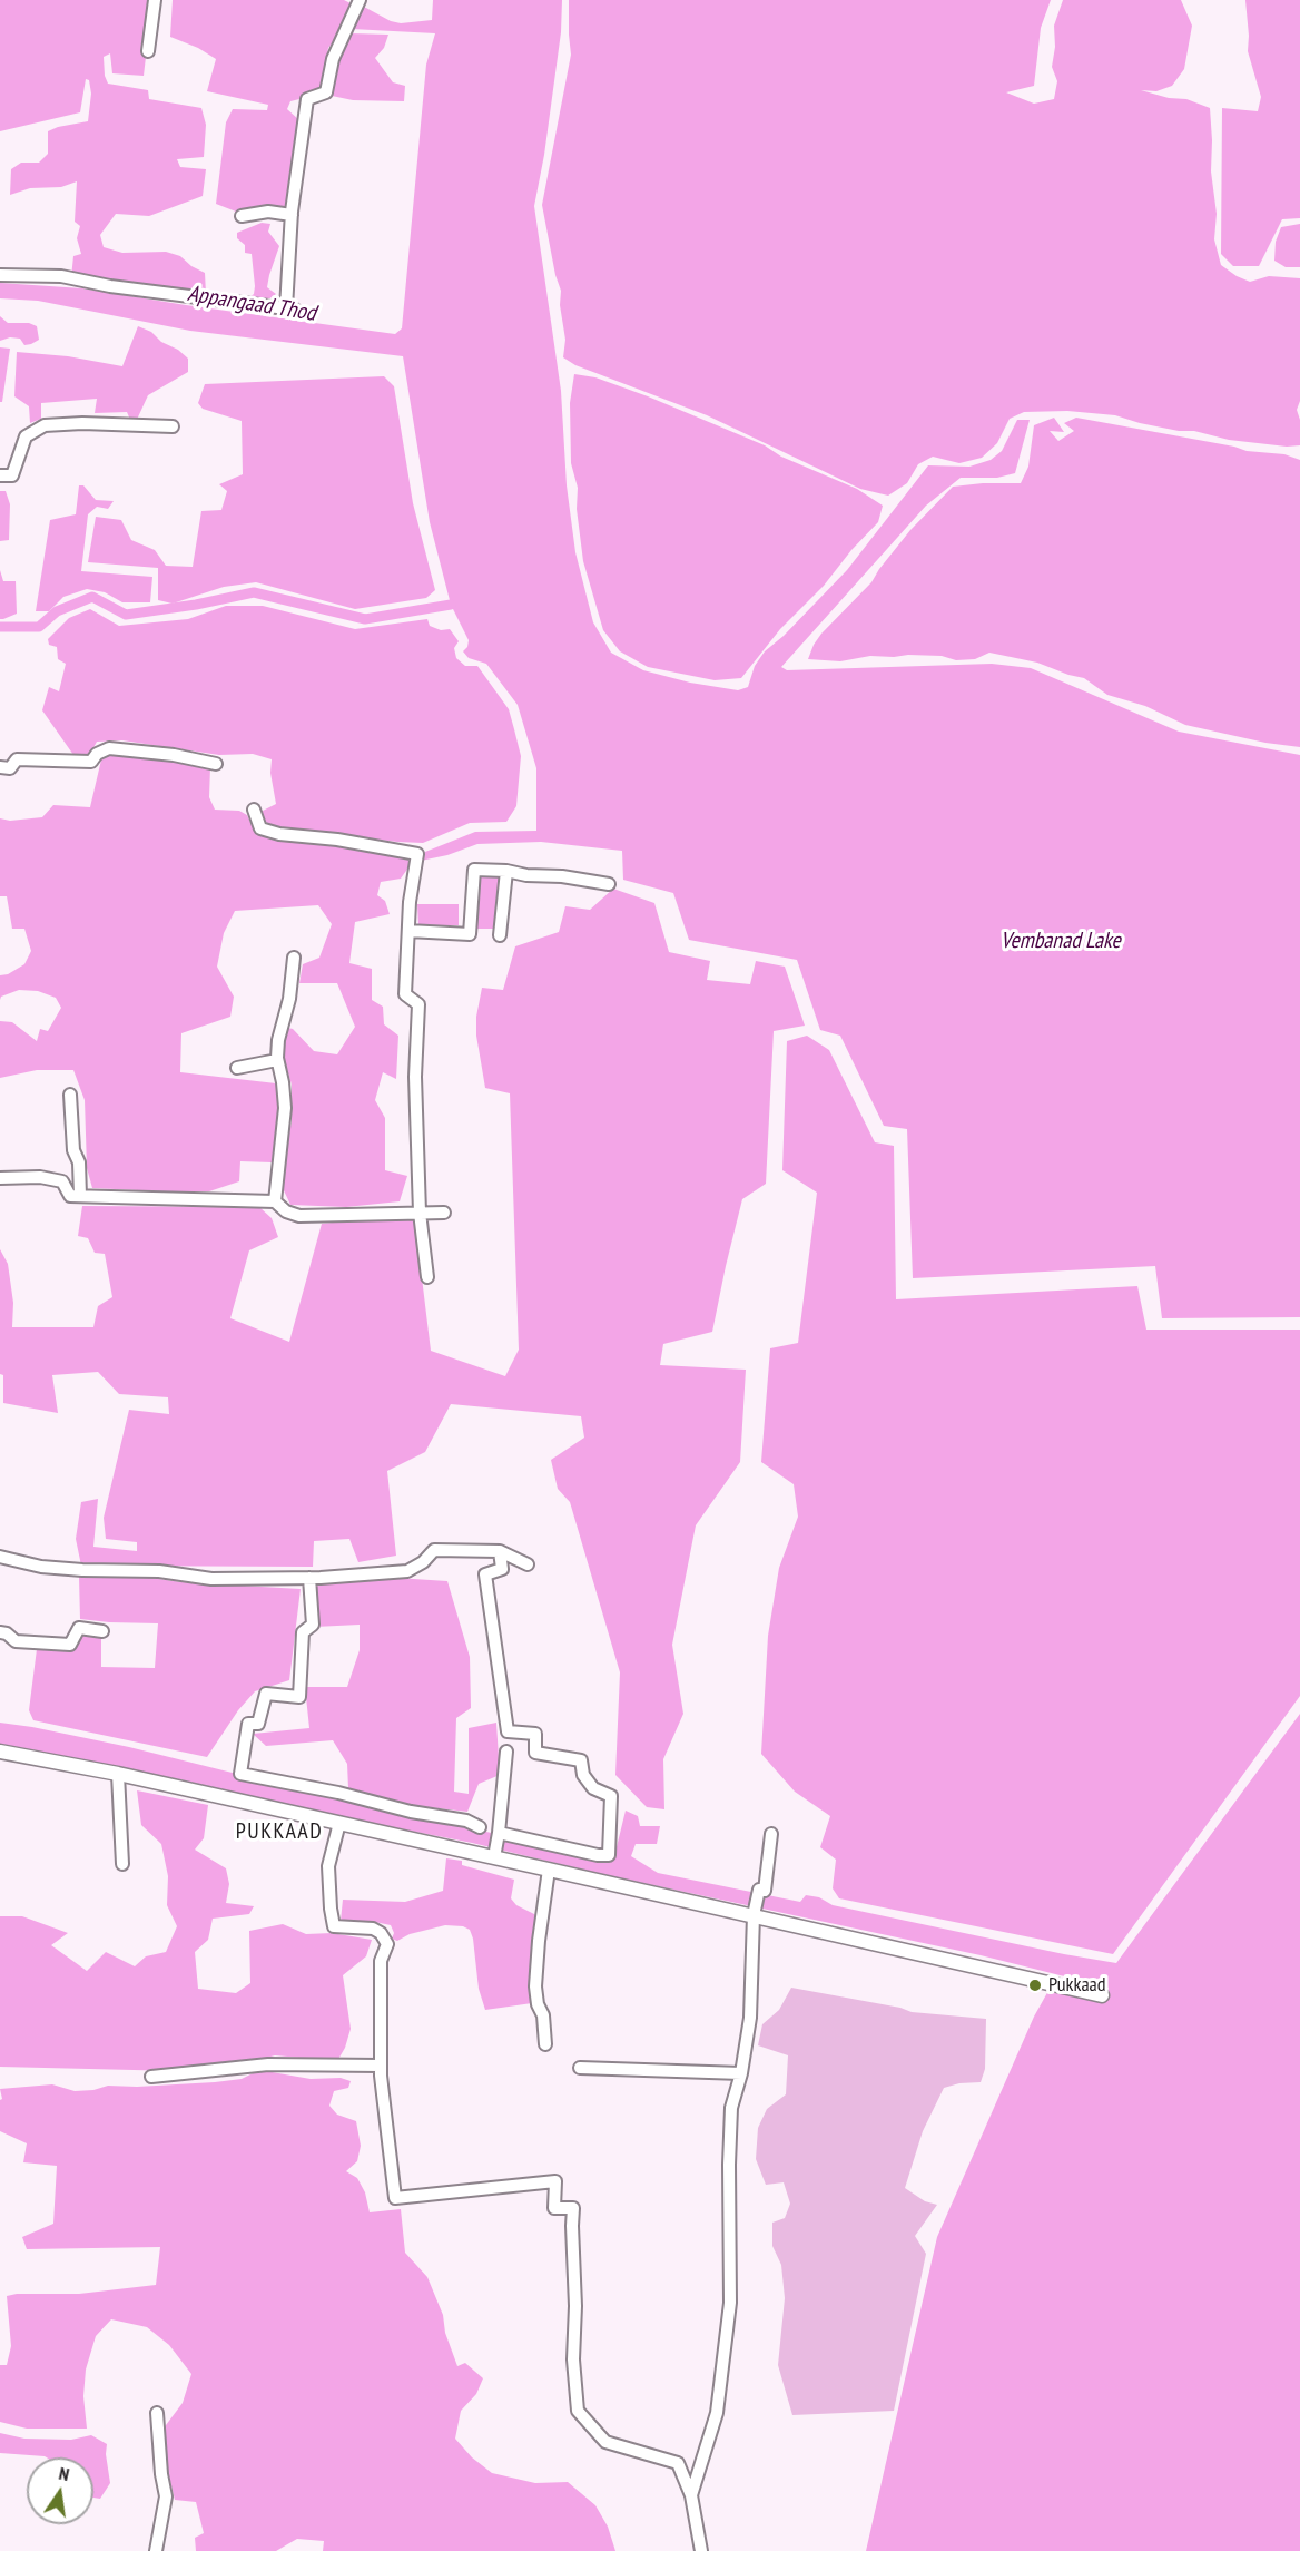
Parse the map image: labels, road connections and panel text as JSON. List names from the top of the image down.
{
  "districts": ["PUKKAAD"],
  "water": ["Appangaad Thod", "Vembanad Lake"],
  "places": ["Pukkaad"],
  "north": "top"
}
